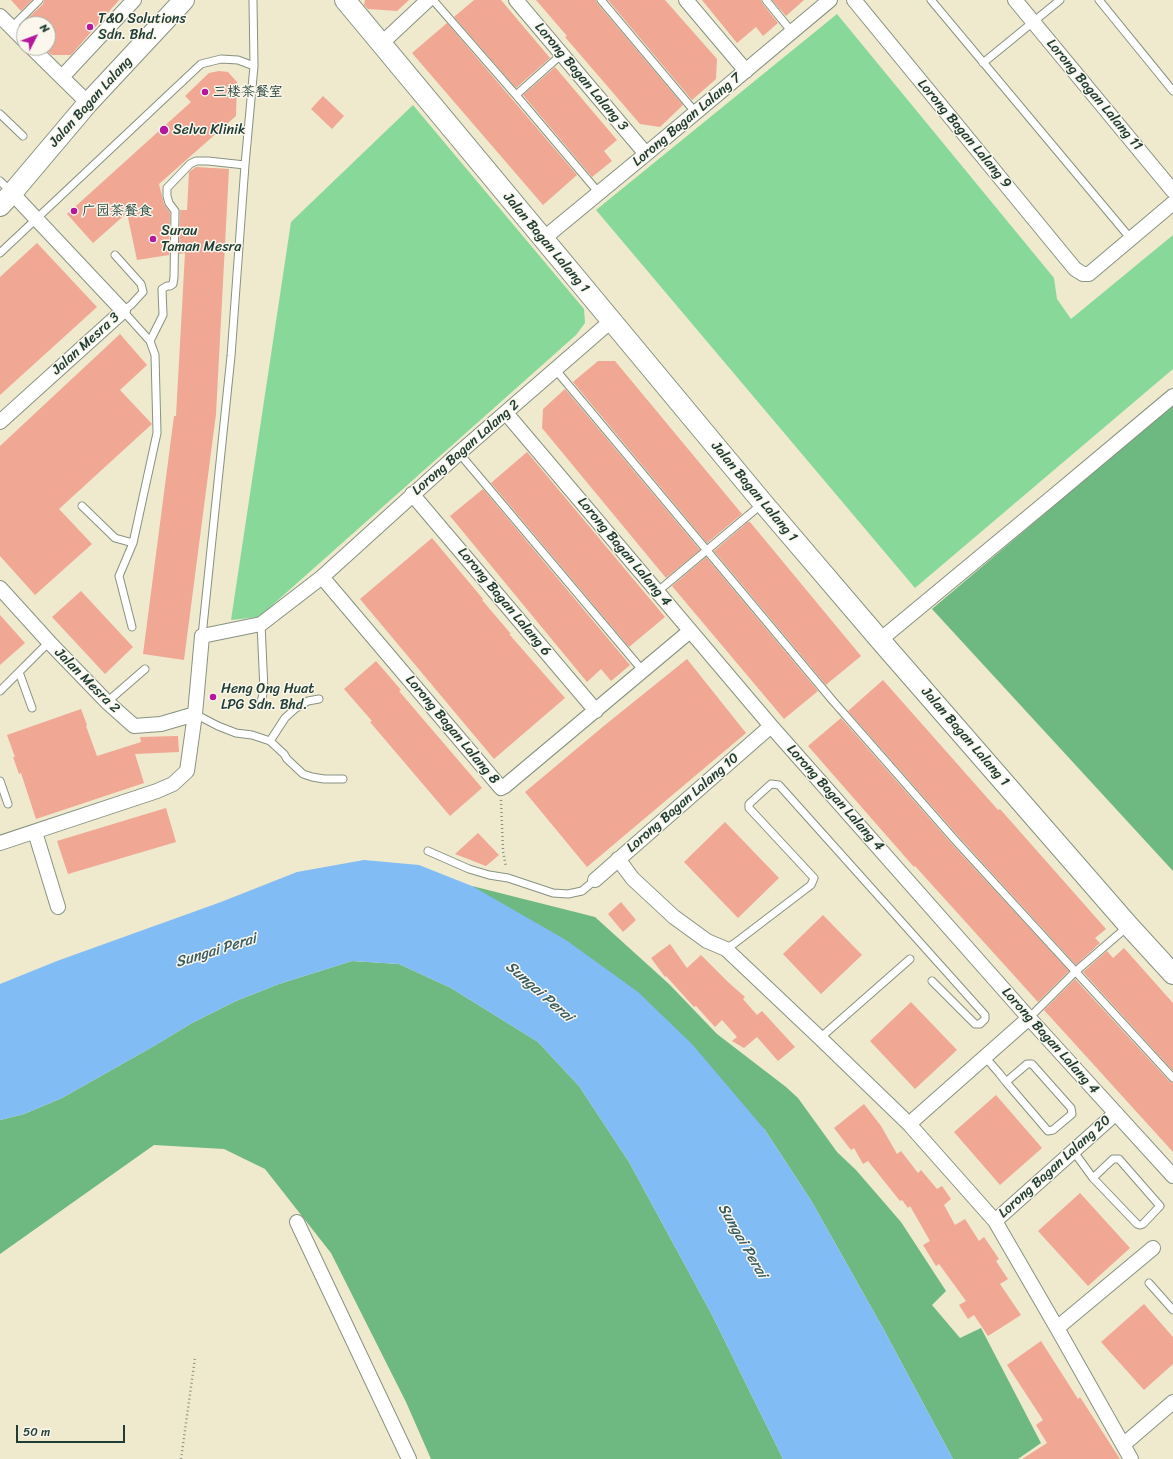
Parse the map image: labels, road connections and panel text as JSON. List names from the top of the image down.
{
  "streets": {
    "main road": ["Jalan Bagan Lalang", "Jalan Bagan Lalang 1"],
    "street": [
      "Lorong Bagan Lalang 3",
      "Lorong Bagan Lalang 11",
      "Lorong Bagan Lalang 7",
      "Lorong Bagan Lalang 9",
      "Jalan Mesra 3",
      "Lorong Bagan Lalang 2",
      "Lorong Bagan Lalang 4",
      "Lorong Bagan Lalang 6",
      "Jalan Mesra 2",
      "Lorong Bagan Lalang 8",
      "Lorong Bagan Lalang 10",
      "Lorong Bagan Lalang 20"
    ]
  },
  "crossings": [
    ["Lorong Bagan Lalang 3", "Lorong Bagan Lalang 7"],
    ["Jalan Bagan Lalang", "Jalan Mesra 3"],
    ["Lorong Bagan Lalang 7", "Jalan Bagan Lalang 1"],
    ["Jalan Bagan Lalang 1", "Lorong Bagan Lalang 2"],
    ["Lorong Bagan Lalang 2", "Lorong Bagan Lalang 4"],
    ["Lorong Bagan Lalang 2", "Lorong Bagan Lalang 6"],
    ["Lorong Bagan Lalang 2", "Lorong Bagan Lalang 8"],
    ["Lorong Bagan Lalang 4", "Lorong Bagan Lalang 8"],
    ["Lorong Bagan Lalang 4", "Lorong Bagan Lalang 10"],
    ["Lorong Bagan Lalang 4", "Lorong Bagan Lalang 20"],
    ["Lorong Bagan Lalang 6", "Lorong Bagan Lalang 8"]
  ],
  "water": ["Sungai Perai"],
  "places": [
    "T&O Solutions Sdn. Bhd.",
    "三楼茶餐室",
    "Selva Klinik",
    "广园茶餐食",
    "Surau Taman Mesra",
    "Heng Ong Huat LPG Sdn. Bhd."
  ],
  "scale_bar": "50 m",
  "north": "top right"
}
